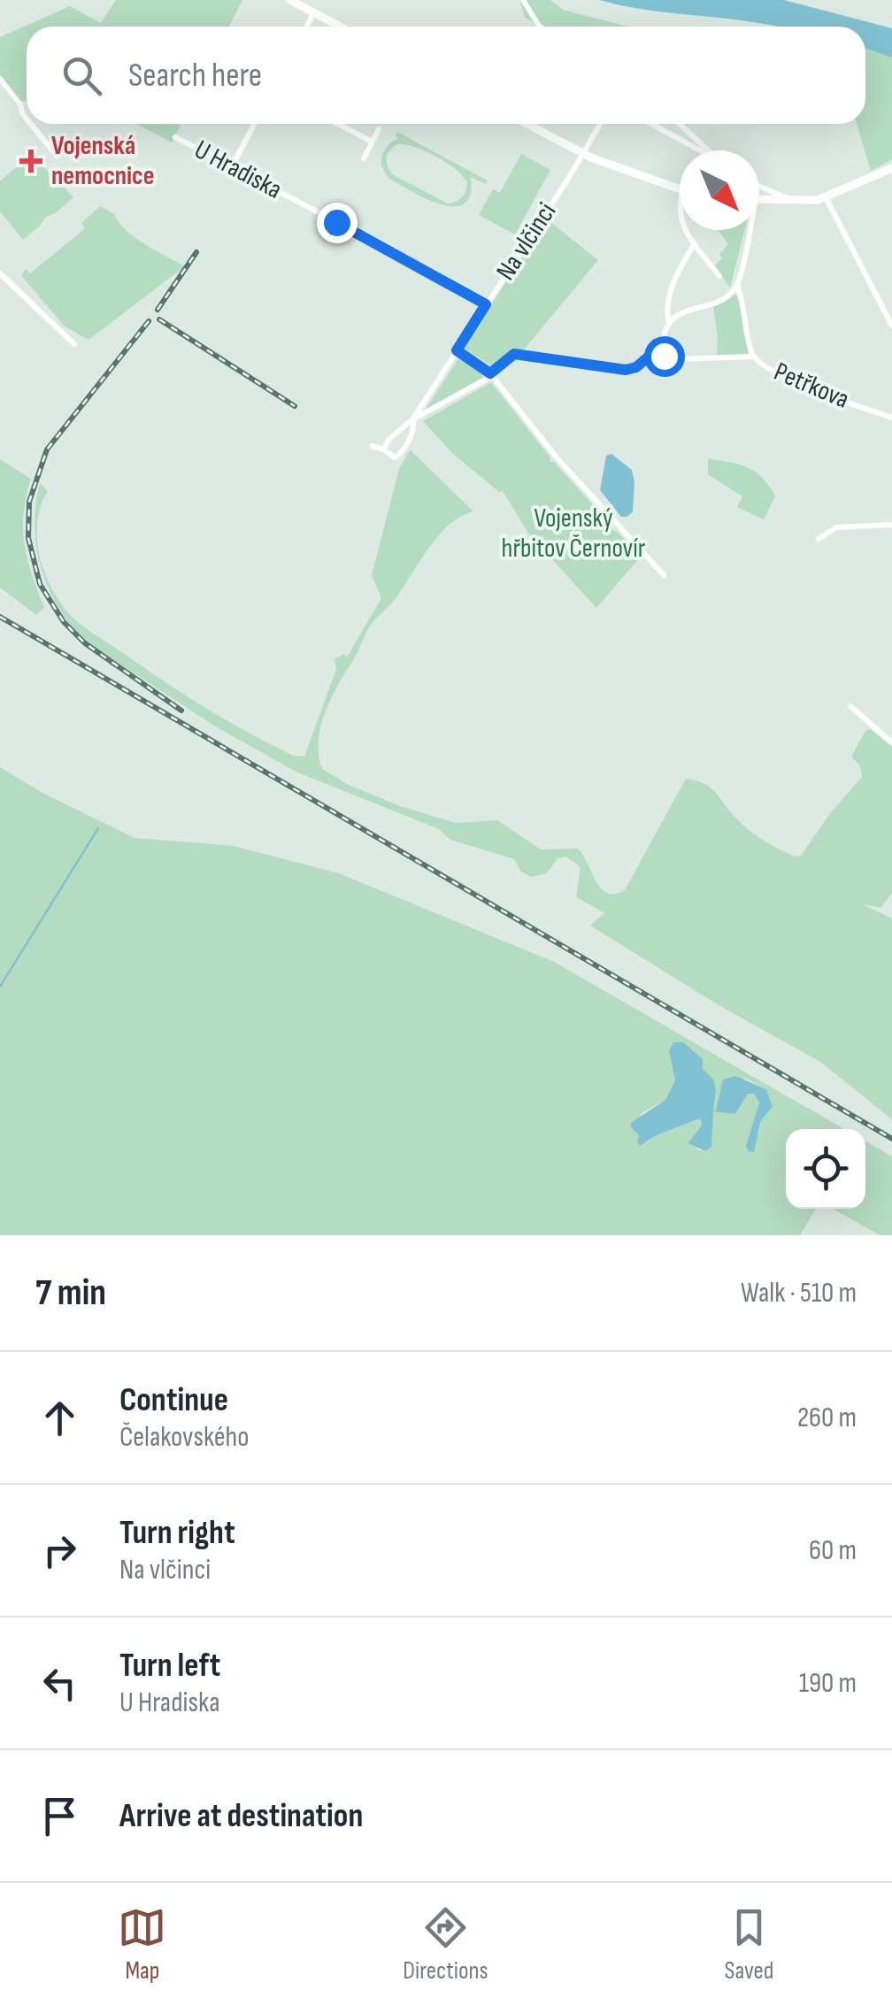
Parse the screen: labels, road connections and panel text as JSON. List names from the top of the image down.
{
  "streets": {
    "street": ["U Hradiska", "Na vlčinci", "Petřkova"]
  },
  "crossings": [
    ["U Hradiska", "Na vlčinci"]
  ],
  "parks": ["Vojenský hřbitov Černovír"],
  "places": {
    "health": ["Vojenská nemocnice"]
  },
  "north": "bottom right",
  "page": {
    "search": "Search here",
    "heading": ["7 min", "Walk · 510 m"],
    "list": [
      ["Continue", "Čelakovského", "260 m"],
      ["Turn right", "Na vlčinci", "60 m"],
      ["Turn left", "U Hradiska", "190 m"],
      "Arrive at destination"
    ],
    "nav": ["Map", "Directions", "Saved"]
  }
}
